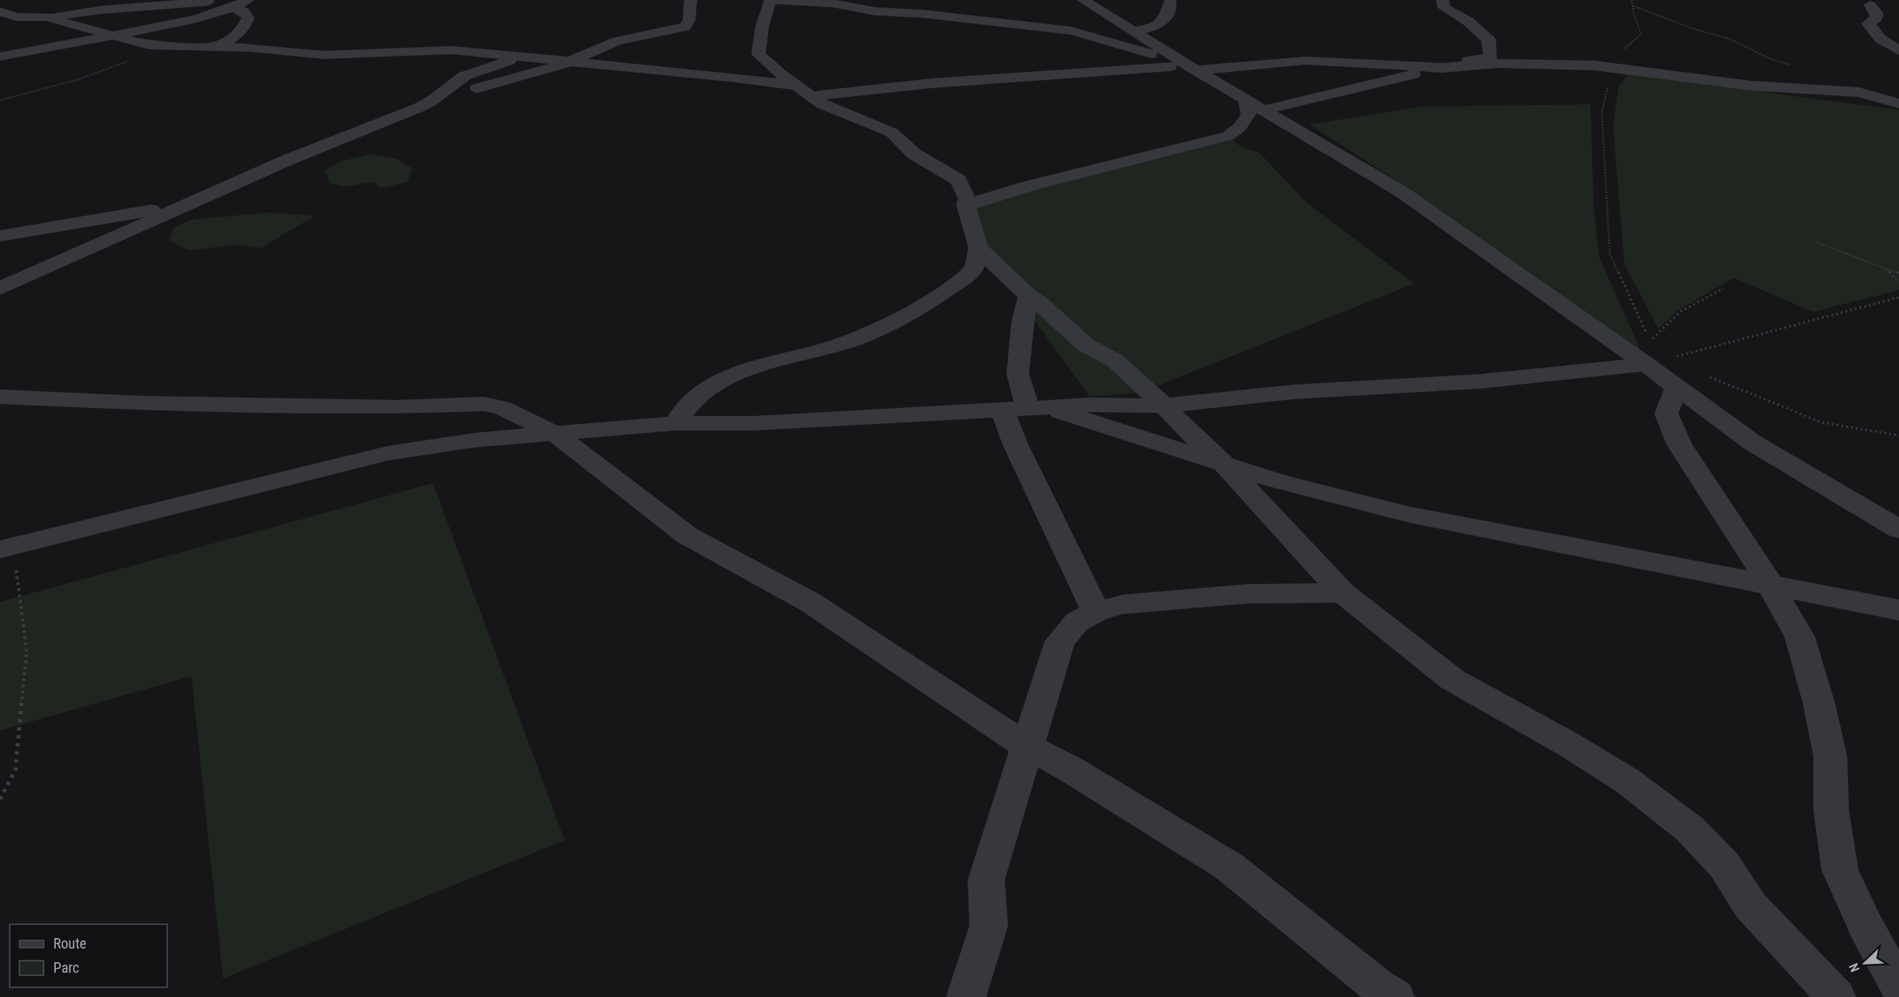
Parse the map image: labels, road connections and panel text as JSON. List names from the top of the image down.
{
  "legend": ["Route", "Parc"],
  "north": "bottom left"
}
